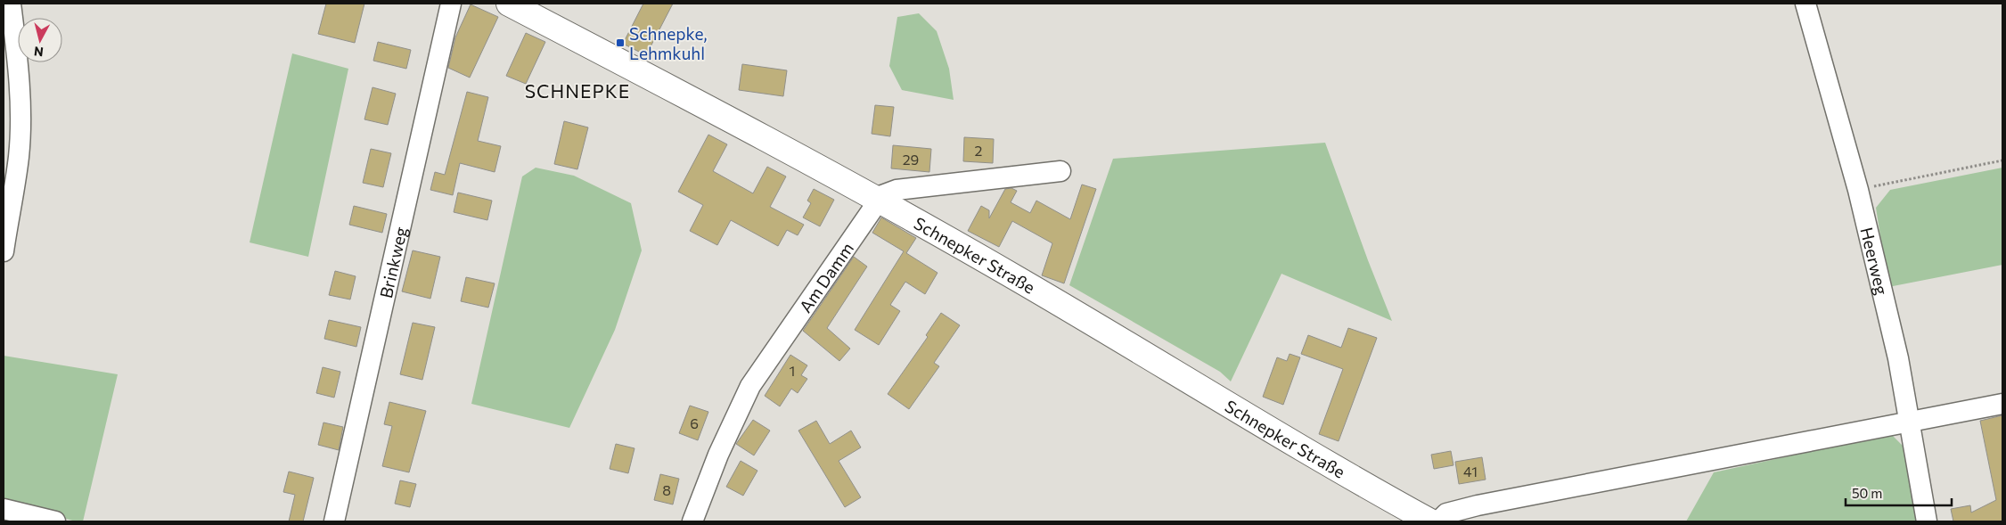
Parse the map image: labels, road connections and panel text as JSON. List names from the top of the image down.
{
  "streets": {
    "main road": ["Schnepker Straße"],
    "street": ["Heerweg", "Brinkweg", "Am Damm"]
  },
  "crossings": [
    ["Schnepker Straße", "Am Damm"]
  ],
  "districts": ["SCHNEPKE"],
  "places": {
    "transit": ["Schnepke, Lehmkuhl"]
  },
  "house_numbers": [
    "2",
    "29",
    "1",
    "6",
    "41",
    "8"
  ],
  "scale_bar": "50 m",
  "north": "bottom"
}
